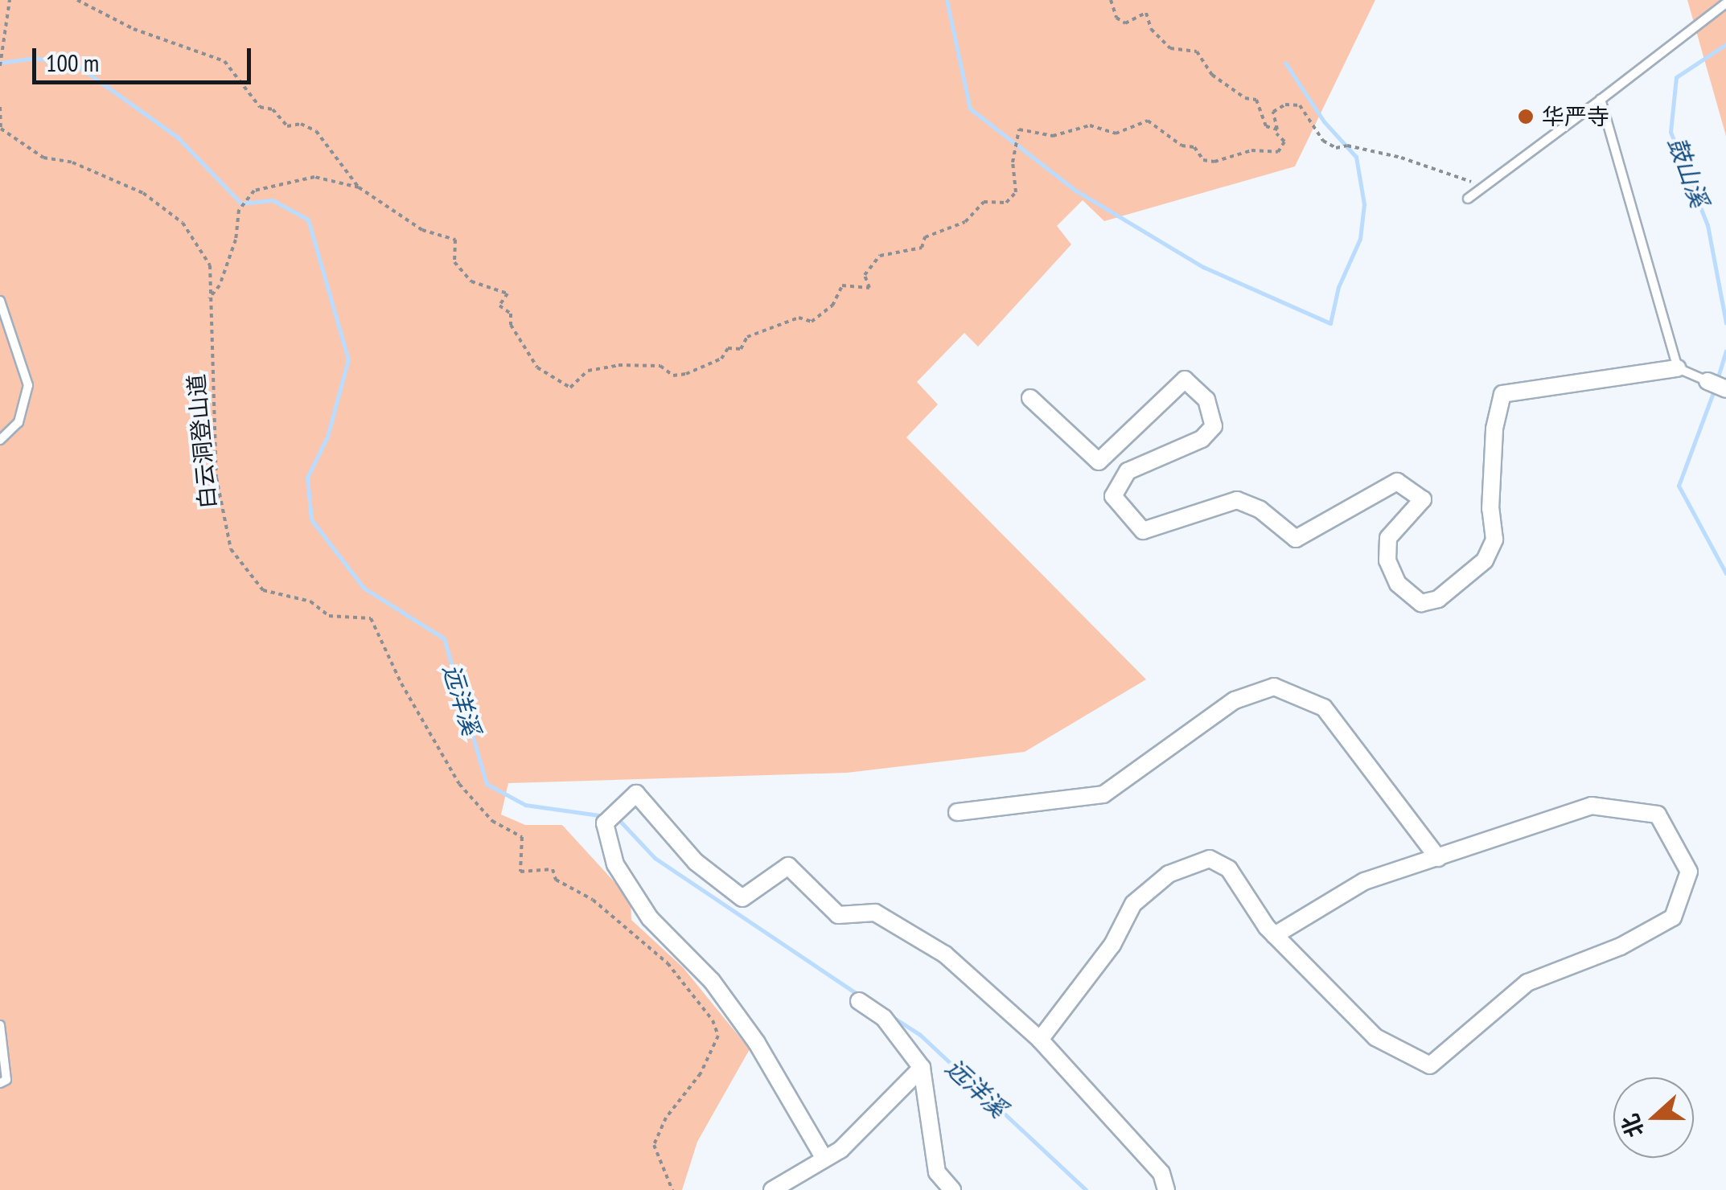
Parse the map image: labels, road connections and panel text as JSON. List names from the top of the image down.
{
  "streets": {
    "path": ["白云洞登山道"]
  },
  "water": ["鼓山溪", "远洋溪"],
  "places": ["华严寺"],
  "scale_bar": "100 m",
  "north": "left"
}
